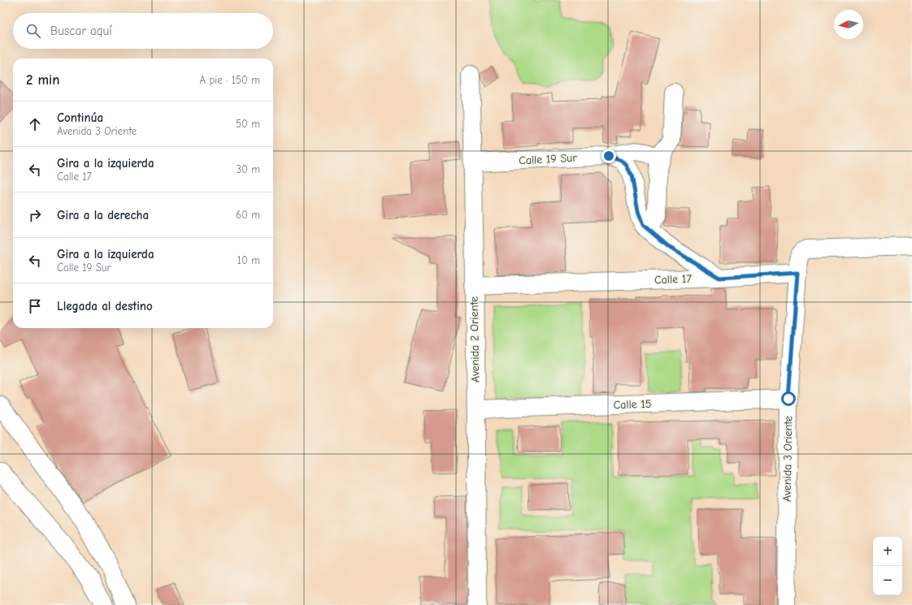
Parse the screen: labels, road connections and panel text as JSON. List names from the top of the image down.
{
  "streets": {
    "street": [
      "Calle 19 Sur",
      "Calle 17",
      "Avenida 2 Oriente",
      "Calle 15",
      "Avenida 3 Oriente"
    ]
  },
  "crossings": [
    ["Calle 19 Sur", "Avenida 2 Oriente"],
    ["Calle 17", "Avenida 2 Oriente"],
    ["Calle 17", "Avenida 3 Oriente"],
    ["Avenida 2 Oriente", "Calle 15"],
    ["Calle 15", "Avenida 3 Oriente"]
  ],
  "north": "left",
  "page": {
    "search": "Buscar aquí",
    "heading": ["2 min", "A pie · 150 m"],
    "list": [
      ["Continúa", "Avenida 3 Oriente", "50 m"],
      ["Gira a la izquierda", "Calle 17", "30 m"],
      ["Gira a la derecha", "60 m"],
      ["Gira a la izquierda", "Calle 19 Sur", "10 m"],
      "Llegada al destino"
    ],
    "map_buttons": ["+", "−"]
  }
}
